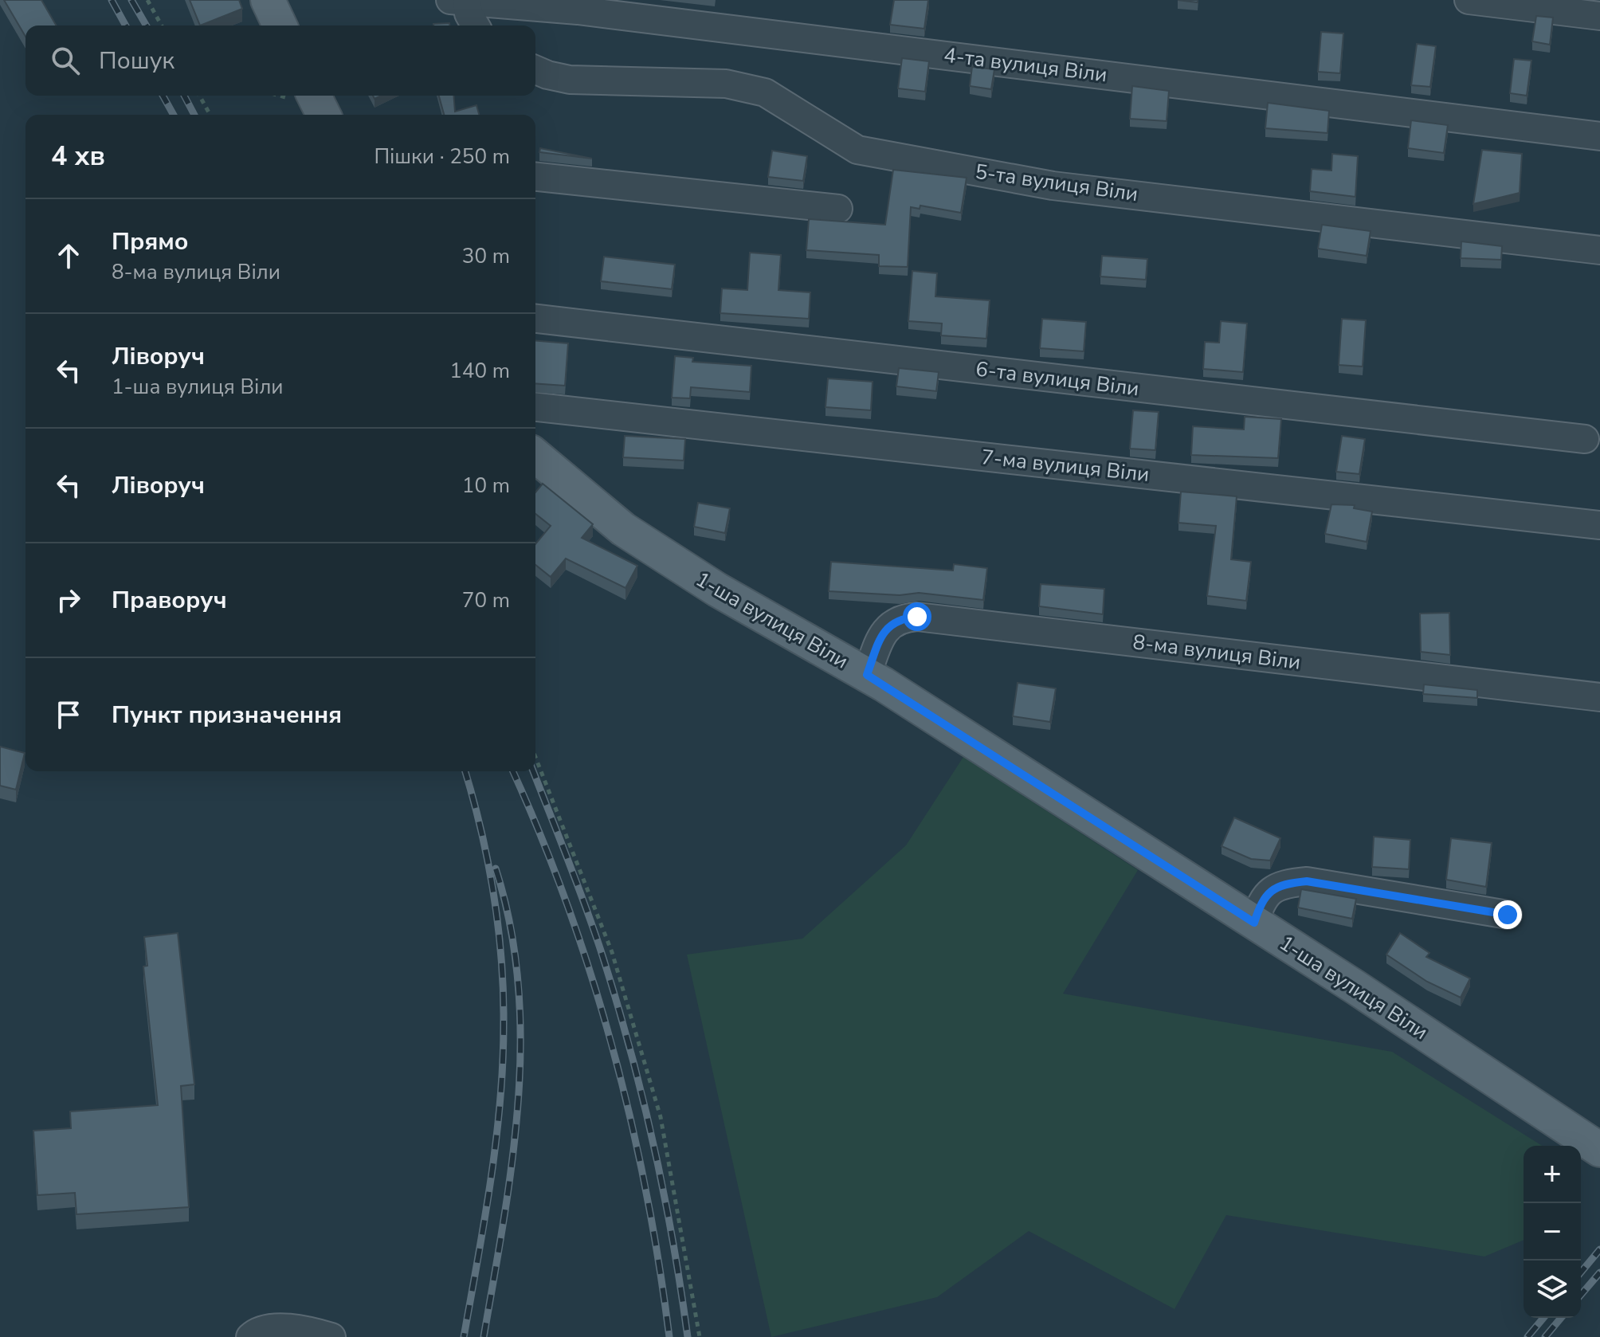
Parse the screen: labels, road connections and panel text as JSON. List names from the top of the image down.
{
  "streets": {
    "main road": ["1-ша вулиця Віли"],
    "street": [
      "4-та вулиця Віли",
      "5-та вулиця Віли",
      "6-та вулиця Віли",
      "7-ма вулиця Віли",
      "8-ма вулиця Віли"
    ]
  },
  "crossings": [
    ["1-ша вулиця Віли", "8-ма вулиця Віли"]
  ],
  "page": {
    "search": "Пошук",
    "heading": ["4 хв", "Пішки · 250 m"],
    "list": [
      ["Прямо", "8-ма вулиця Віли", "30 m"],
      ["Ліворуч", "1-ша вулиця Віли", "140 m"],
      ["Ліворуч", "10 m"],
      ["Праворуч", "70 m"],
      "Пункт призначення"
    ],
    "map_buttons": ["+", "−"]
  }
}
